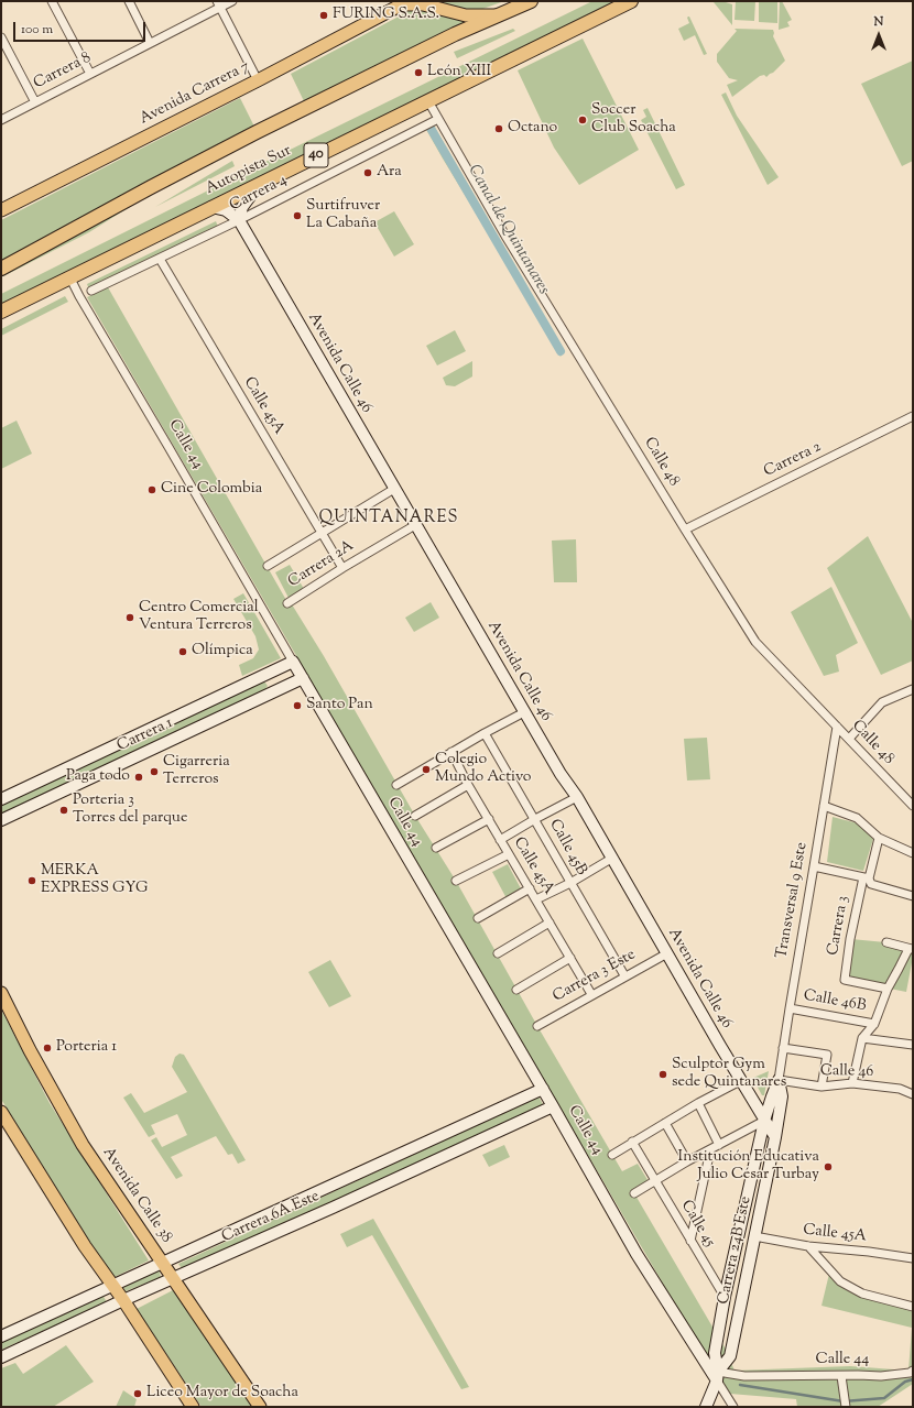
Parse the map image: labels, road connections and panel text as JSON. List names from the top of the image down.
{
  "streets": {
    "highway": ["40", "Autopista Sur"],
    "main road": ["Avenida Carrera 7", "Avenida Calle 38"],
    "street": [
      "Carrera 8",
      "Carrera 4",
      "Avenida Calle 46",
      "Calle 45A",
      "Calle 44",
      "Carrera 2",
      "Calle 48",
      "Carrera 2A",
      "Carrera 1",
      "Calle 45B",
      "Transversal 9 Este",
      "Carrera 3",
      "Carrera 3 Este",
      "Calle 46B",
      "Calle 46",
      "Carrera 6A Este",
      "Calle 45",
      "Carrera 24B Este"
    ]
  },
  "crossings": [
    ["Avenida Carrera 7", "Autopista Sur"],
    ["Autopista Sur", "Calle 44"],
    ["Autopista Sur", "Calle 48"],
    ["Carrera 4", "Avenida Calle 46"],
    ["Carrera 4", "Calle 45A"],
    ["Carrera 4", "Calle 48"],
    ["Avenida Calle 46", "Carrera 2A"],
    ["Avenida Calle 46", "Carrera 3 Este"],
    ["Avenida Calle 46", "Carrera 24B Este"],
    ["Calle 45A", "Carrera 2A"],
    ["Calle 45A", "Carrera 3 Este"],
    ["Calle 45A", "Carrera 24B Este"],
    ["Calle 44", "Carrera 1"],
    ["Calle 44", "Carrera 6A Este"],
    ["Calle 44", "Carrera 24B Este"],
    ["Carrera 2", "Calle 48"],
    ["Calle 48", "Transversal 9 Este"],
    ["Calle 45B", "Carrera 3 Este"],
    ["Transversal 9 Este", "Calle 46B"],
    ["Transversal 9 Este", "Calle 46"],
    ["Transversal 9 Este", "Carrera 24B Este"],
    ["Calle 46", "Carrera 24B Este"],
    ["Avenida Calle 38", "Carrera 6A Este"]
  ],
  "districts": ["QUINTANARES"],
  "water": ["Canal de Quintanares"],
  "places": [
    "FURING S.A.S.",
    "León XIII",
    "Soccer Club Soacha",
    "Octano",
    "Ara",
    "Surtifruver La Cabaña",
    "Cine Colombia",
    "Centro Comercial Ventura Terreros",
    "Olímpica",
    "Santo Pan",
    "Colegio Mundo Activo",
    "Cigarreria Terreros",
    "Paga todo",
    "Porteria 3 Torres del parque",
    "MERKA EXPRESS GYG",
    "Porteria 1",
    "Sculptor Gym sede Quintanares",
    "Institución Educativa Julio César Turbay",
    "Liceo Mayor de Soacha"
  ],
  "scale_bar": "100 m",
  "north": "top"
}
